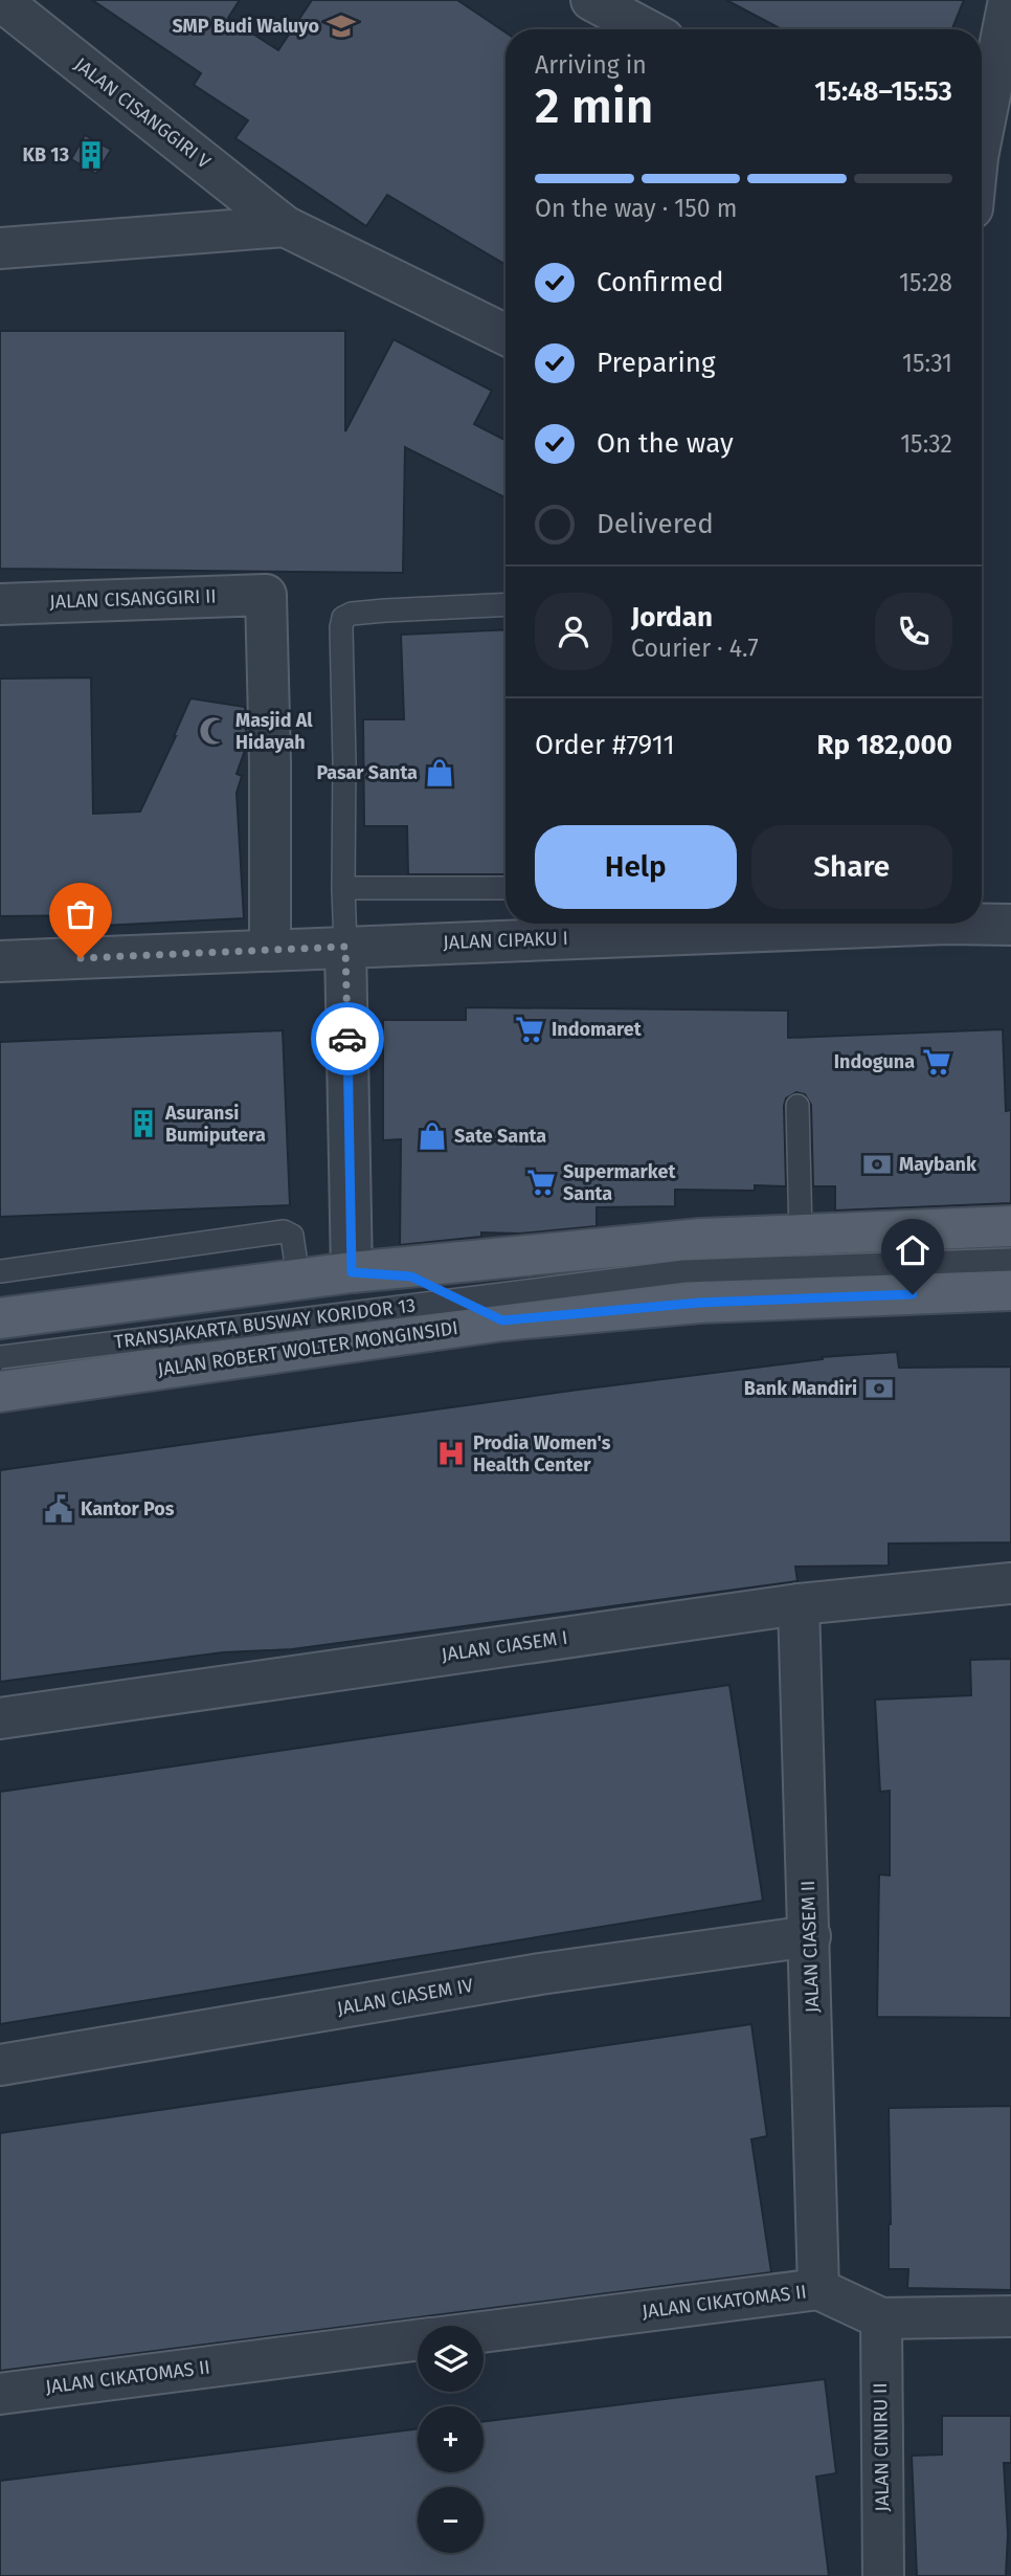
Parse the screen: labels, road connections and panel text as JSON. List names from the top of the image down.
{
  "streets": {
    "main road": ["JALAN ROBERT WOLTER MONGINSIDI"],
    "street": [
      "JALAN CISANGGIRI V",
      "JALAN CISANGGIRI II",
      "JALAN CIPAKU I",
      "JALAN CIASEM I",
      "JALAN CIASEM II",
      "JALAN CIASEM IV",
      "JALAN CIKATOMAS II",
      "JALAN CINIRU II"
    ],
    "lane": ["TRANSJAKARTA BUSWAY KORIDOR 13"]
  },
  "crossings": [
    ["JALAN CISANGGIRI II", "JALAN CIPAKU I"],
    ["JALAN CIASEM I", "JALAN CIASEM II"],
    ["JALAN CIASEM II", "JALAN CIASEM IV"],
    ["JALAN CIASEM II", "JALAN CIKATOMAS II"],
    ["JALAN CIKATOMAS II", "JALAN CINIRU II"]
  ],
  "places": {
    "school or university": ["SMP Budi Waluyo"],
    "building": ["KB 13", "Asuransi Bumiputera"],
    "mosque": ["Masjid Al Hidayah"],
    "shop": ["Pasar Santa", "Sate Santa"],
    "supermarket": ["Indomaret", "Indoguna", "Supermarket Santa"],
    "bank": ["Maybank", "Bank Mandiri"],
    "hospital": ["Prodia Women's Health Center"],
    "public building": ["Kantor Pos"]
  },
  "page": {
    "heading": ["2 min", "Arriving in", "15:48–15:53"],
    "panel": [
      "Jordan",
      "Courier · 4.7",
      "Order #7911",
      "Rp 182,000"
    ],
    "bar": "On the way · 150 m",
    "list": [
      ["Confirmed", "15:28"],
      ["Preparing", "15:31"],
      ["On the way", "15:32"],
      "Delivered"
    ],
    "buttons": ["Help", "Share"],
    "map_buttons": ["+", "−"]
  }
}
